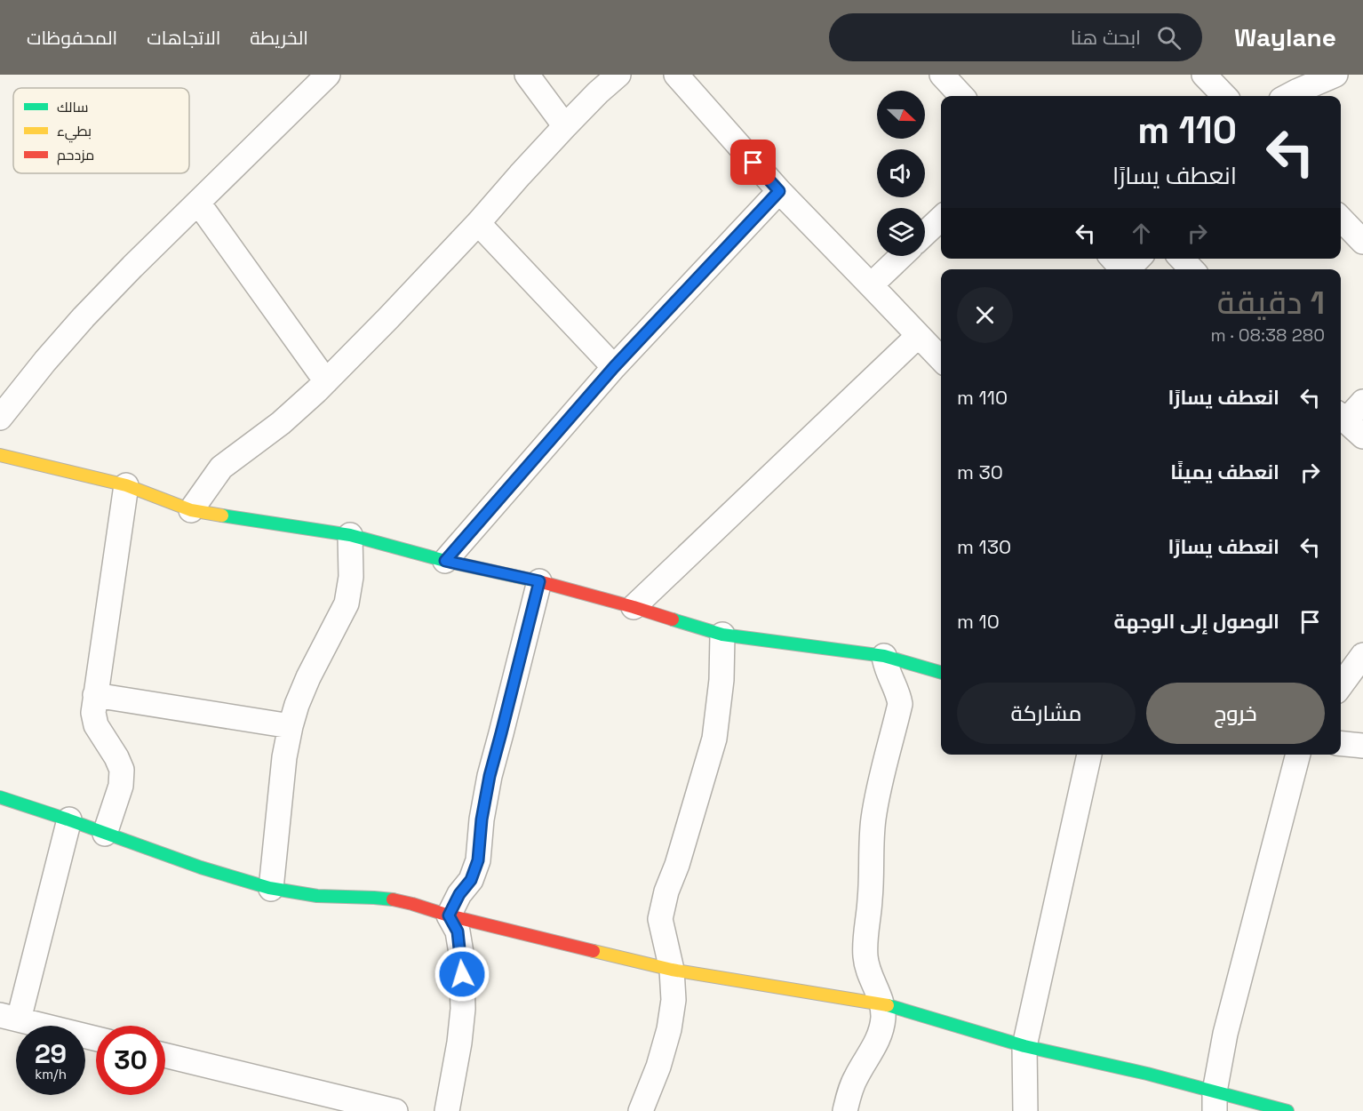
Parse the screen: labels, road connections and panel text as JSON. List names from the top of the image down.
{
  "legend": ["سالك", "بطيء", "مزدحم"],
  "north": "right",
  "page": {
    "header": "Waylane",
    "search": "ابحث هنا",
    "nav": ["الخريطة", "الاتجاهات", "المحفوظات"],
    "turn": ["110 m", "انعطف يسارًا"],
    "heading": ["1 دقيقة", "280 m · 08:38"],
    "list": [
      {
        "name": "انعطف يسارًا",
        "value": "110 m"
      },
      {
        "name": "انعطف يمينًا",
        "value": "30 m"
      },
      {
        "name": "انعطف يسارًا",
        "value": "130 m"
      },
      {
        "name": "الوصول إلى الوجهة",
        "value": "10 m"
      }
    ],
    "buttons": ["خروج", "مشاركة"],
    "speed": "29 km/h",
    "limit": "30"
  }
}
